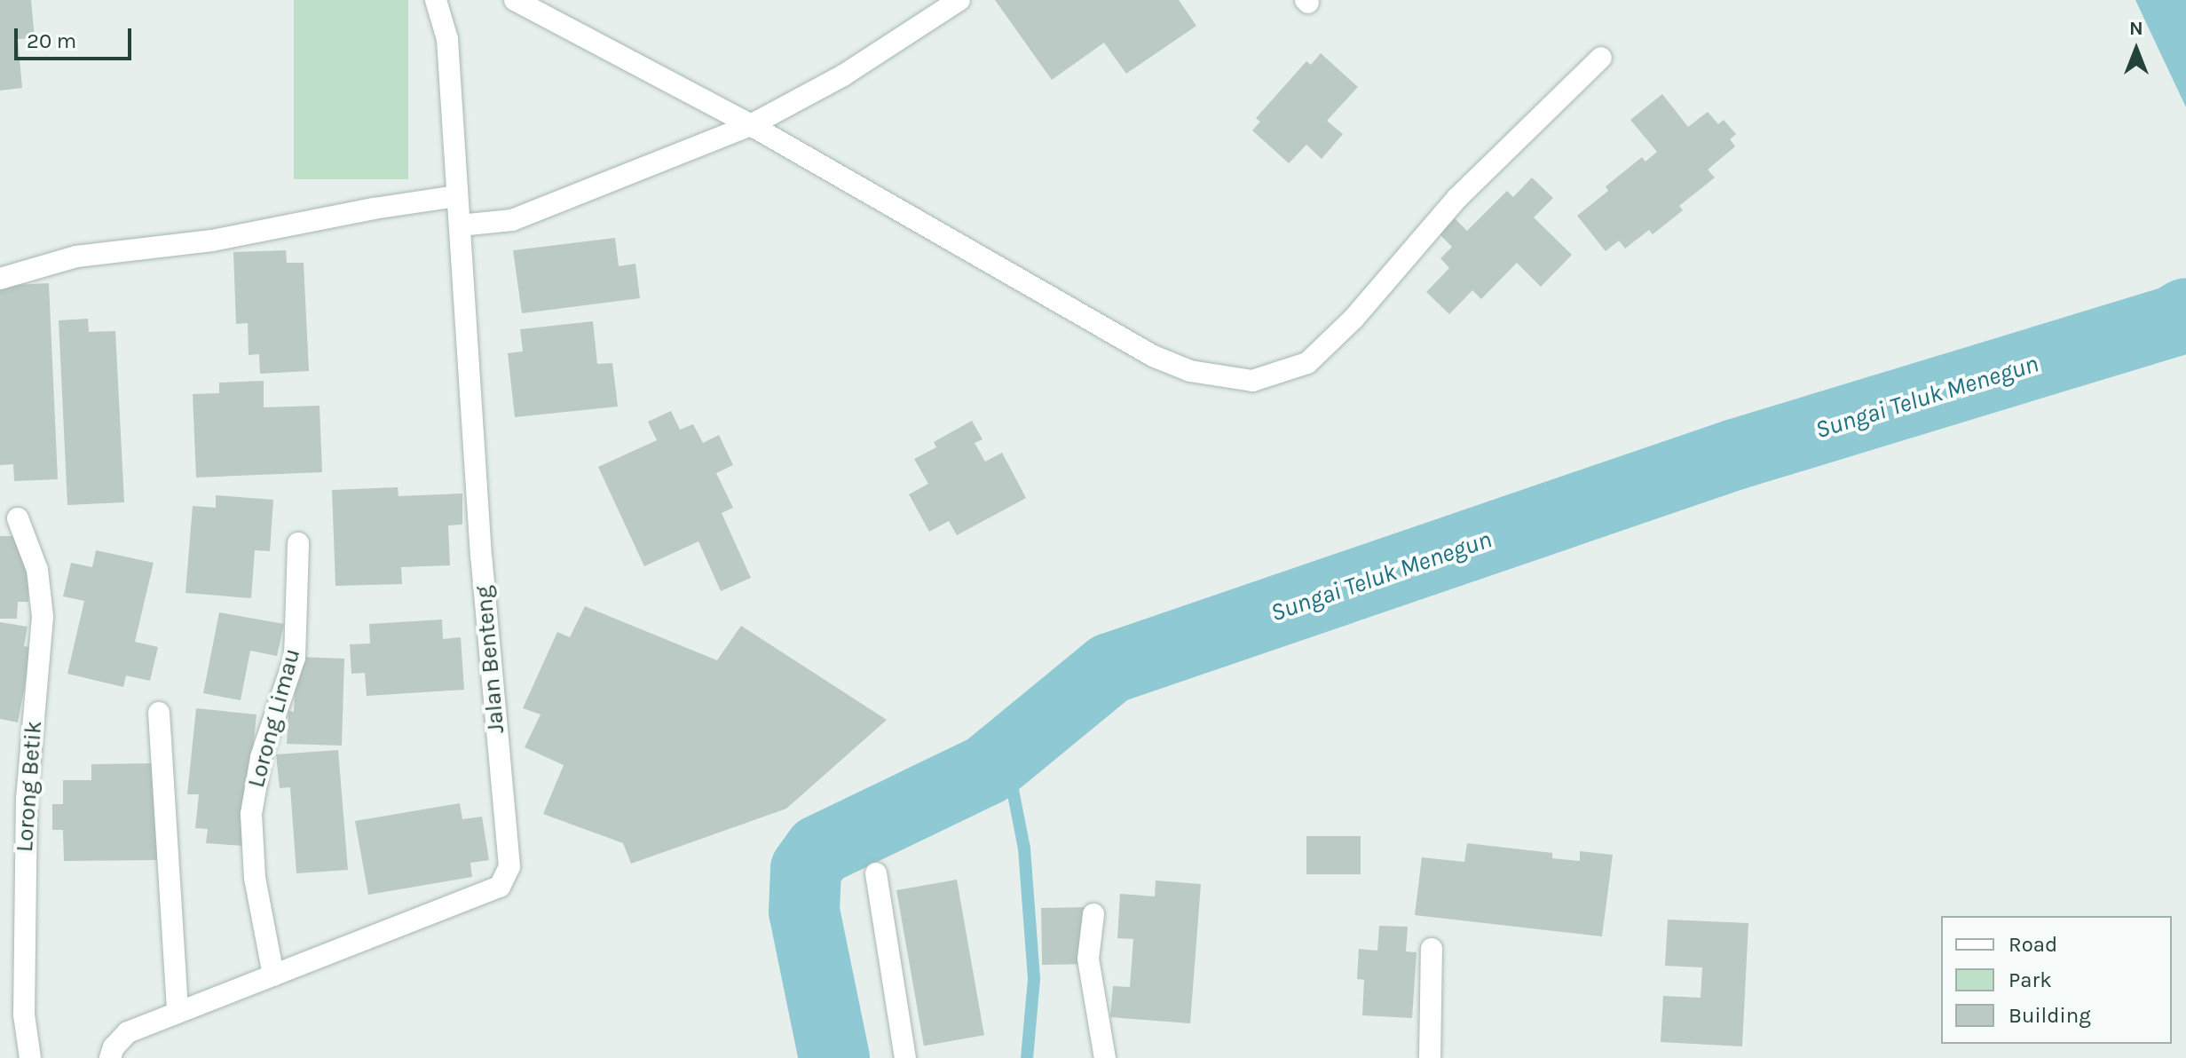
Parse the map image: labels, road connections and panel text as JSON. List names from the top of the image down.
{
  "streets": {
    "street": ["Jalan Benteng", "Lorong Limau", "Lorong Betik"]
  },
  "crossings": [
    ["Jalan Benteng", "Lorong Limau"]
  ],
  "water": ["Sungai Teluk Menegun"],
  "legend": ["Road", "Park", "Building"],
  "scale_bar": "20 m",
  "north": "top"
}
